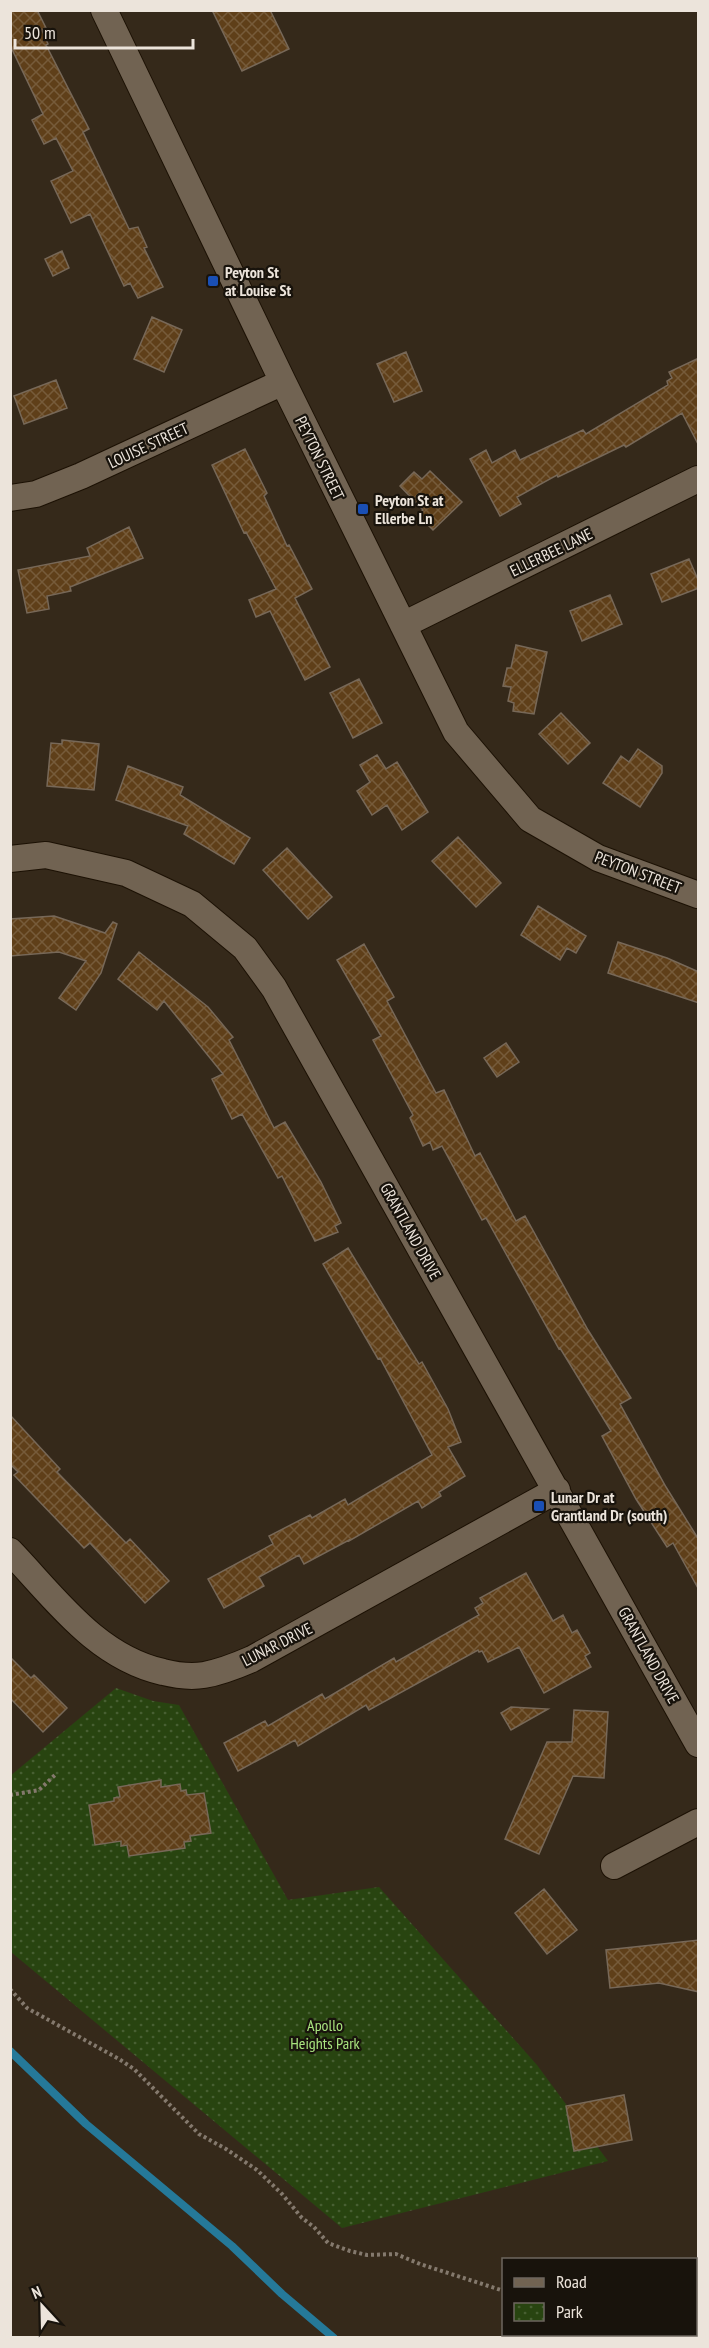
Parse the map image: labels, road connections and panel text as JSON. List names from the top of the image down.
{
  "streets": {
    "street": [
      "LOUISE STREET",
      "PEYTON STREET",
      "ELLERBEE LANE",
      "GRANTLAND DRIVE",
      "LUNAR DRIVE"
    ]
  },
  "crossings": [
    ["LOUISE STREET", "PEYTON STREET"],
    ["PEYTON STREET", "ELLERBEE LANE"],
    ["GRANTLAND DRIVE", "LUNAR DRIVE"]
  ],
  "parks": ["Apollo Heights Park"],
  "places": {
    "transit": ["Peyton St at Louise St", "Peyton St at Ellerbe Ln", "Lunar Dr at Grantland Dr (south)"]
  },
  "legend": ["Road", "Park"],
  "scale_bar": "50 m",
  "north": "top"
}
